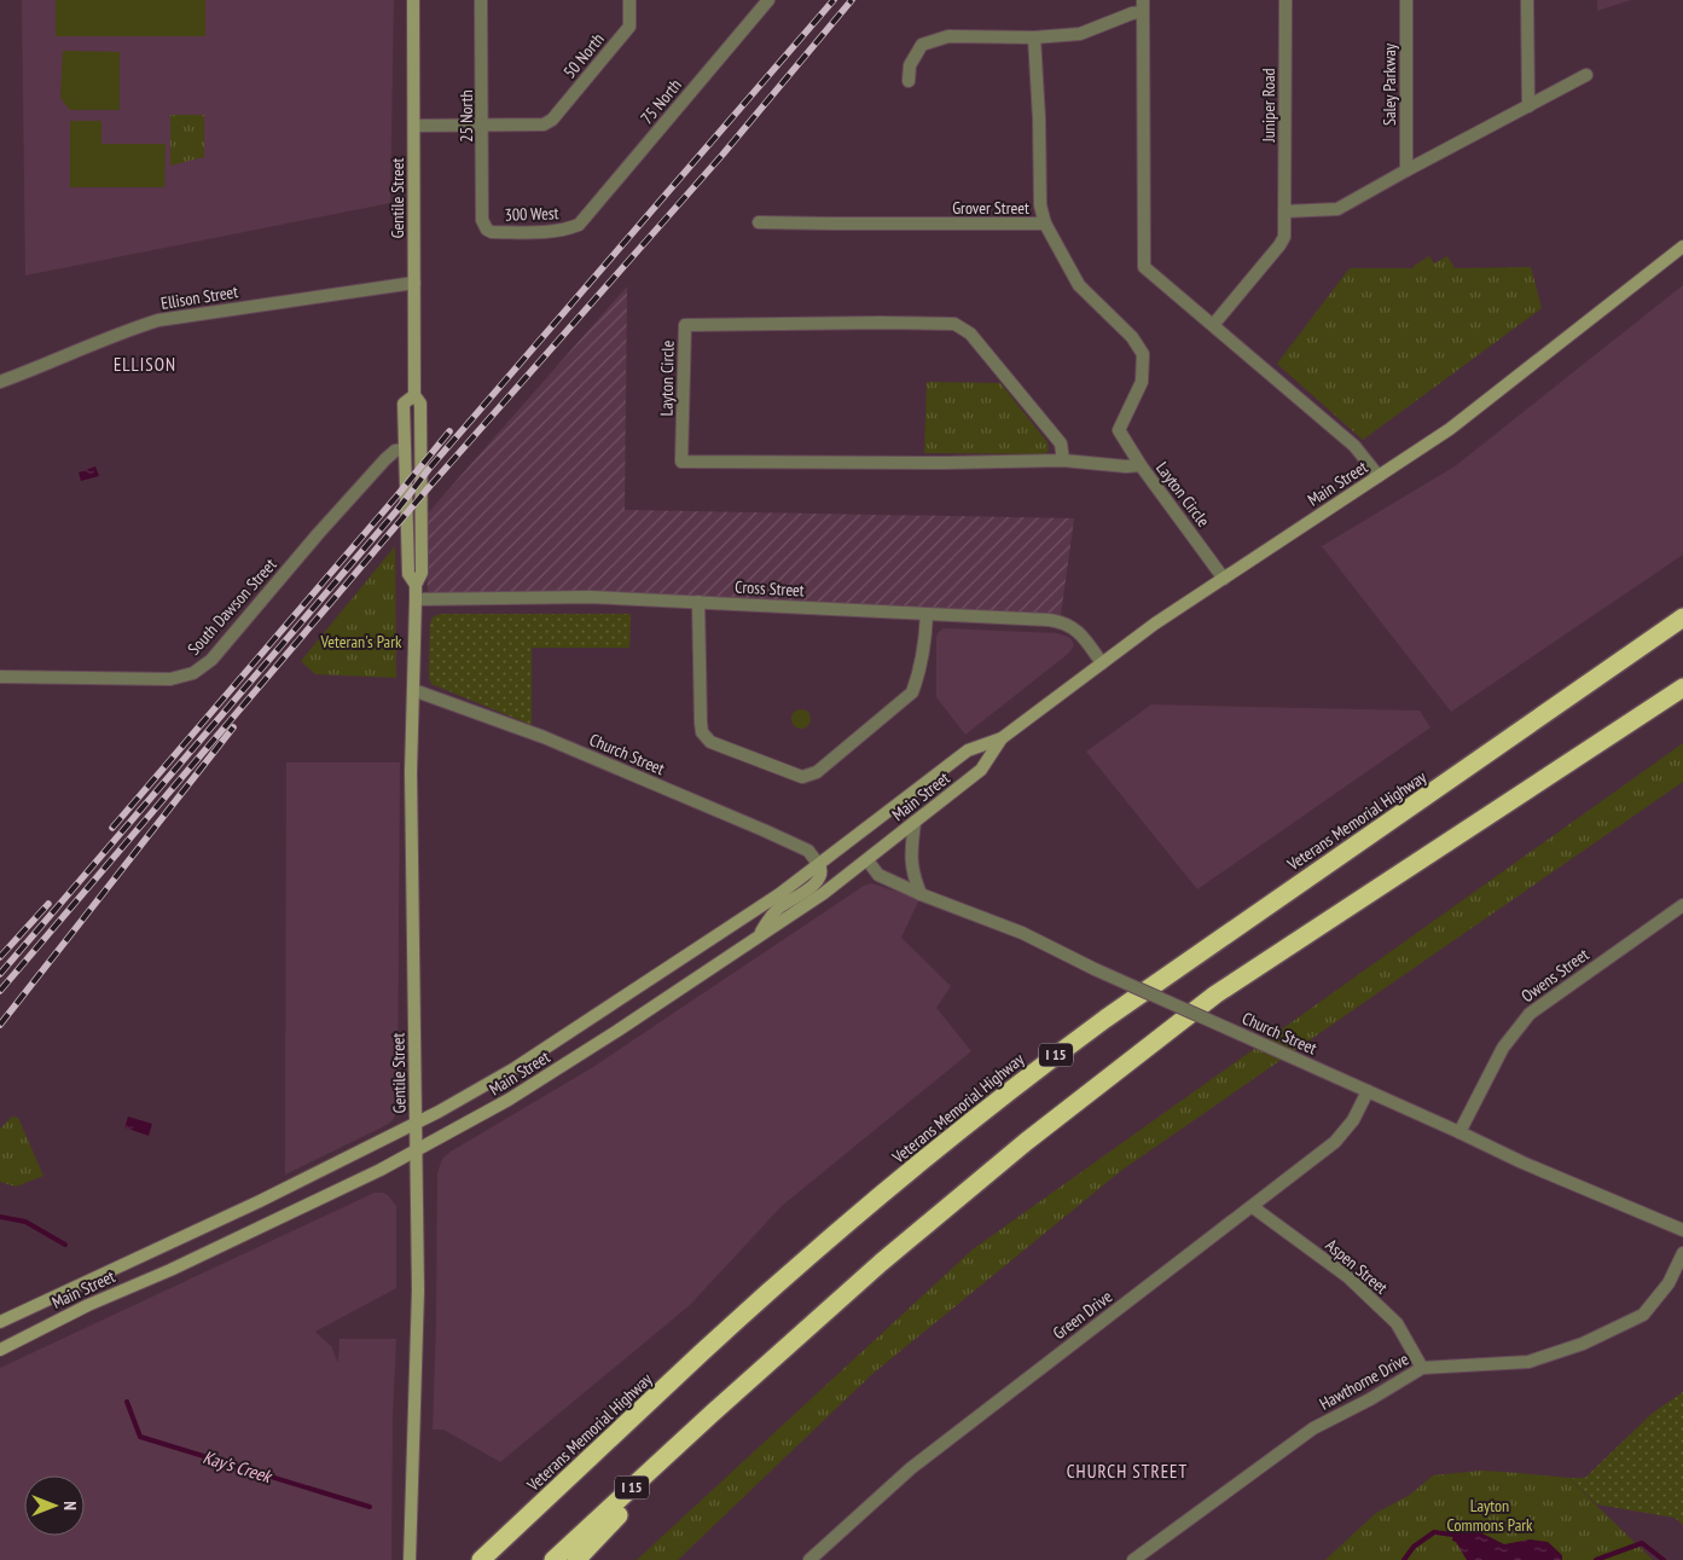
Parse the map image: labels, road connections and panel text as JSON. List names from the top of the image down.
{
  "streets": {
    "highway": ["Veterans Memorial Highway", "I 15"],
    "main road": ["Gentile Street", "Main Street"],
    "street": [
      "50 North",
      "Saley Parkway",
      "75 North",
      "Juniper Road",
      "25 North",
      "Grover Street",
      "300 West",
      "Ellison Street",
      "Layton Circle",
      "Cross Street",
      "South Dawson Street",
      "Church Street",
      "Owens Street",
      "Aspen Street",
      "Green Drive",
      "Hawthorne Drive"
    ]
  },
  "crossings": [
    ["50 North", "25 North"],
    ["75 North", "300 West"],
    ["25 North", "300 West"],
    ["Gentile Street", "Ellison Street"],
    ["Gentile Street", "Main Street"],
    ["Gentile Street", "Cross Street"],
    ["Gentile Street", "South Dawson Street"],
    ["Gentile Street", "Church Street"],
    ["Grover Street", "Layton Circle"],
    ["Layton Circle", "Main Street"],
    ["Main Street", "Cross Street"],
    ["Main Street", "Church Street"],
    ["Church Street", "Owens Street"],
    ["Church Street", "Green Drive"],
    ["Aspen Street", "Green Drive"],
    ["Aspen Street", "Hawthorne Drive"]
  ],
  "districts": ["ELLISON", "CHURCH STREET"],
  "water": ["Kay's Creek"],
  "parks": ["Veteran's Park", "Layton Commons Park"],
  "north": "right"
}
